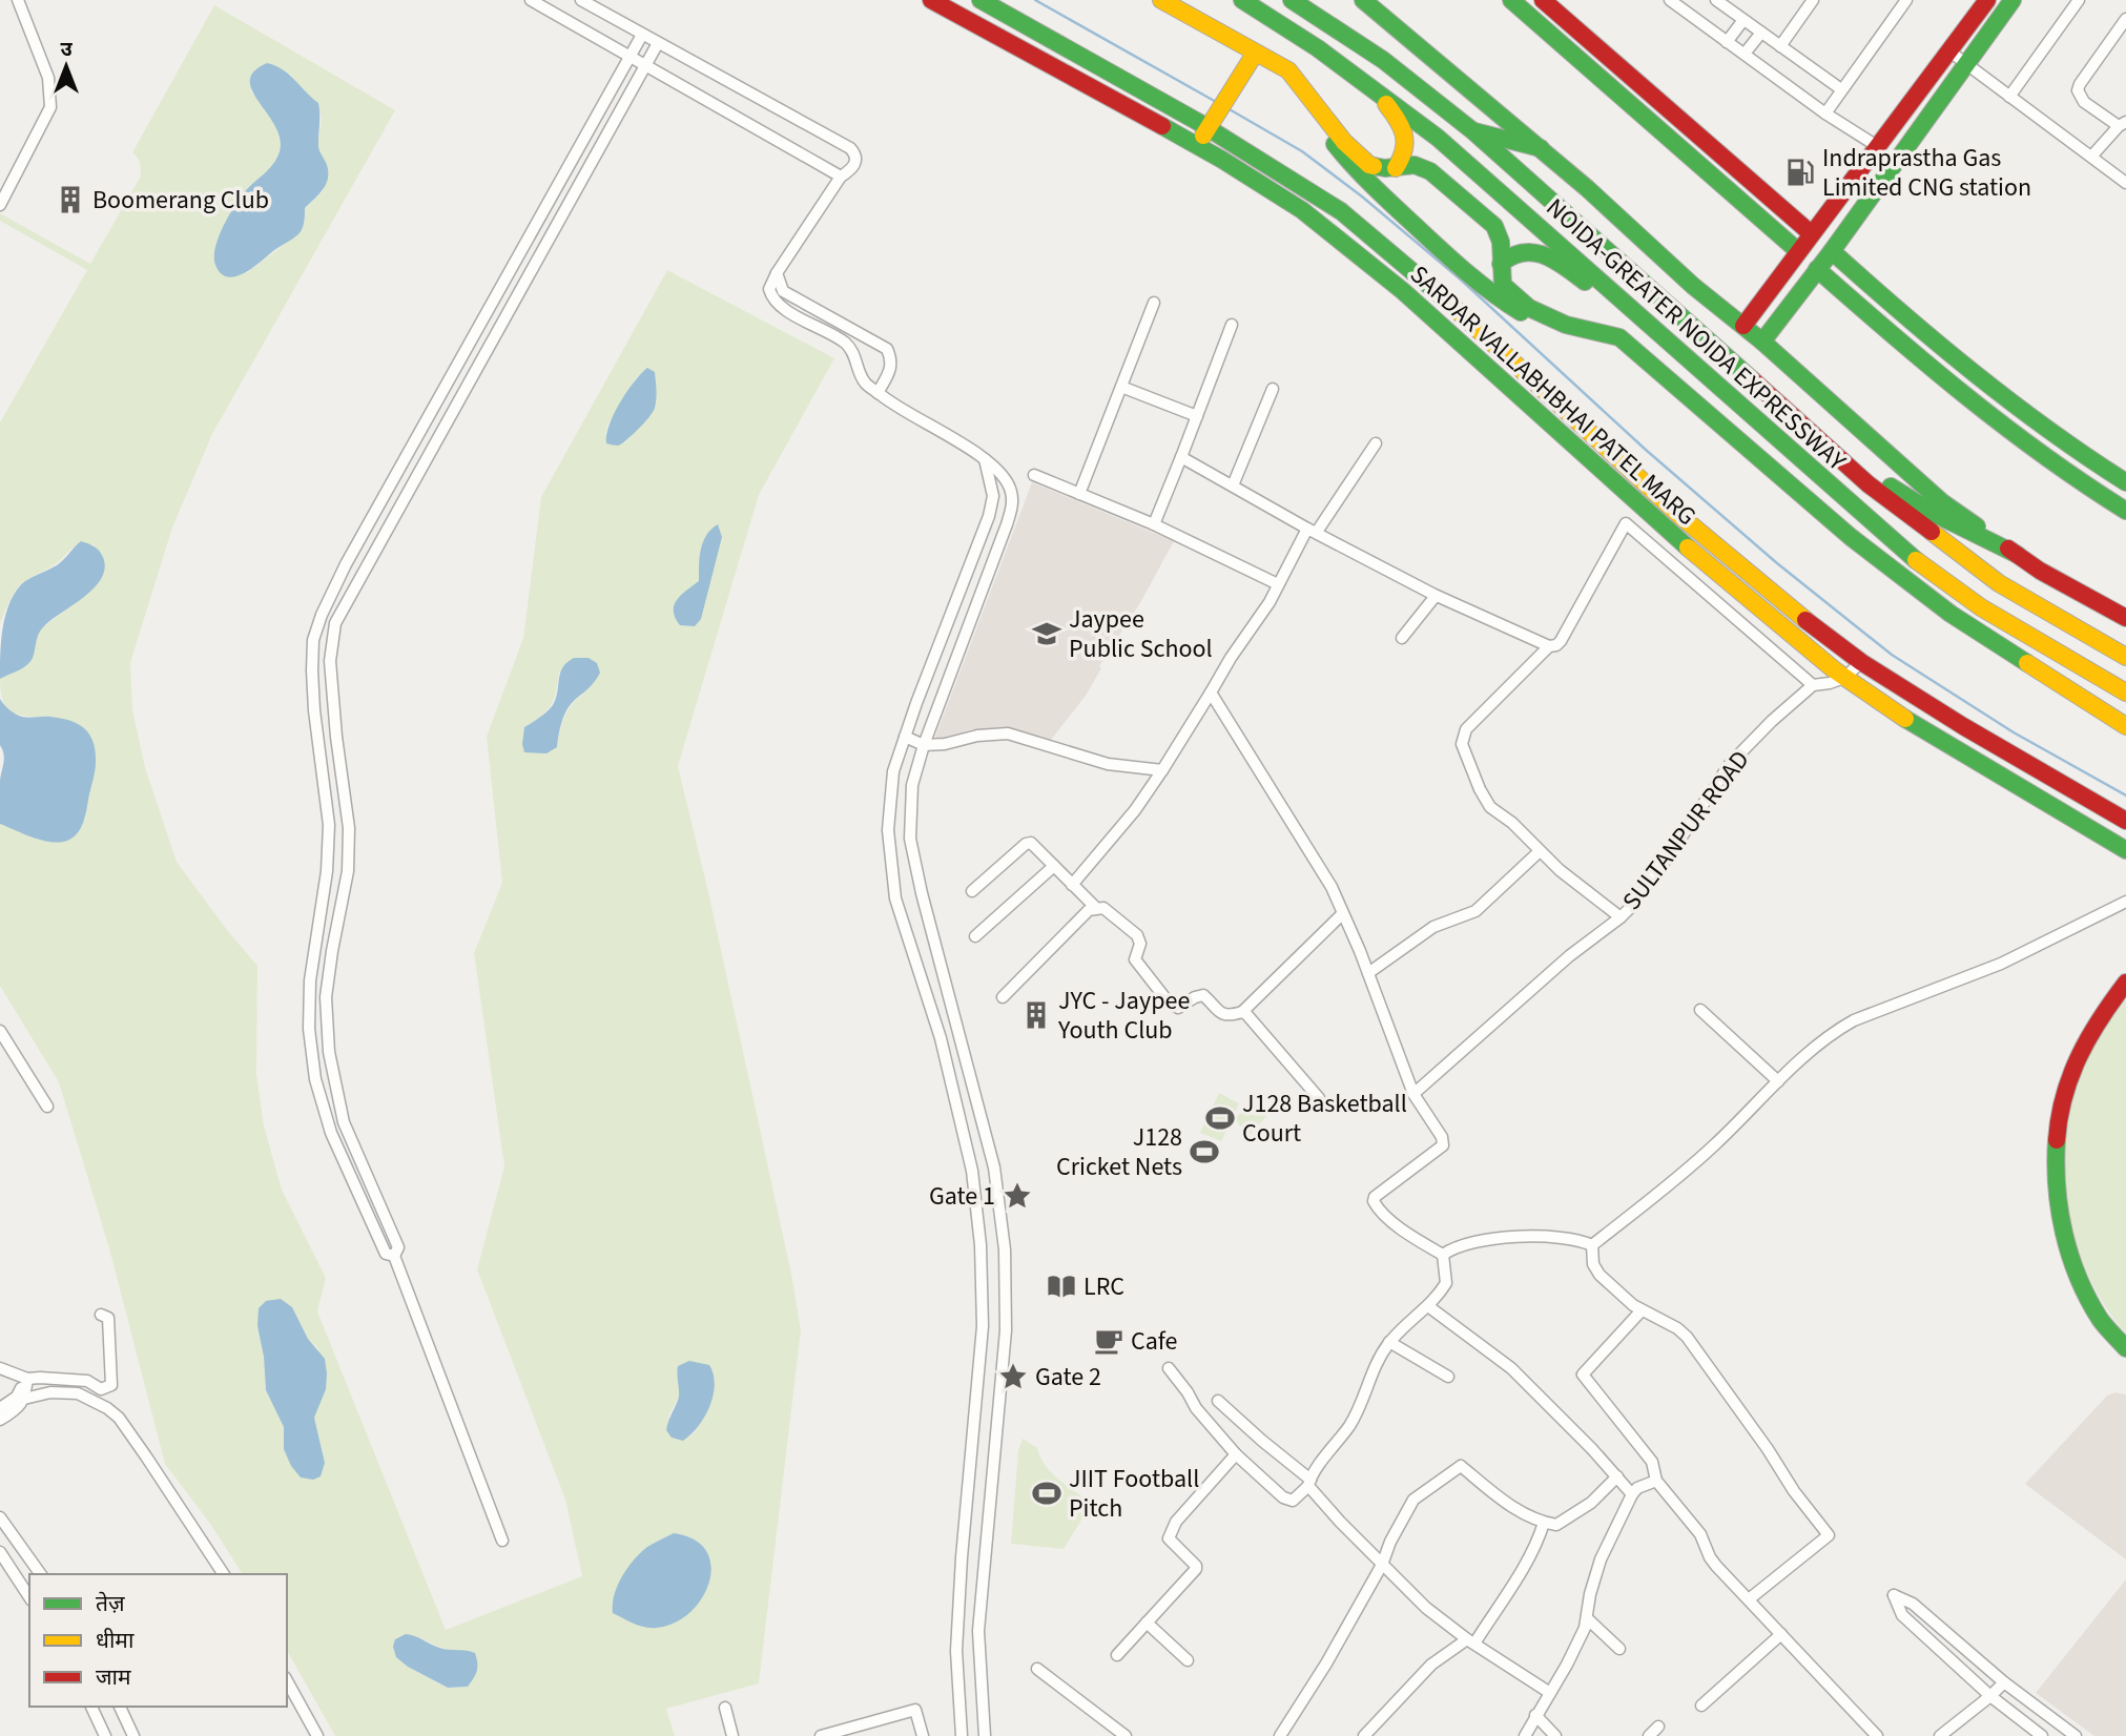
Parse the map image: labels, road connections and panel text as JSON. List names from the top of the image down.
{
  "streets": {
    "main road": ["NOIDA-GREATER NOIDA EXPRESSWAY", "SARDAR VALLABHBHAI PATEL MARG"],
    "street": ["SULTANPUR ROAD"]
  },
  "crossings": [
    ["SARDAR VALLABHBHAI PATEL MARG", "SULTANPUR ROAD"]
  ],
  "places": {
    "fuel station": ["Indraprastha Gas Limited CNG station"],
    "building": ["Boomerang Club", "JYC - Jaypee Youth Club"],
    "school or university": ["Jaypee Public School"],
    "sports": ["J128 Basketball Court", "J128 Cricket Nets", "JIIT Football Pitch"],
    "place": ["Gate 1", "Gate 2"],
    "library": ["LRC"],
    "cafe": ["Cafe"]
  },
  "legend": ["तेज़", "धीमा", "जाम"],
  "north": "top"
}
